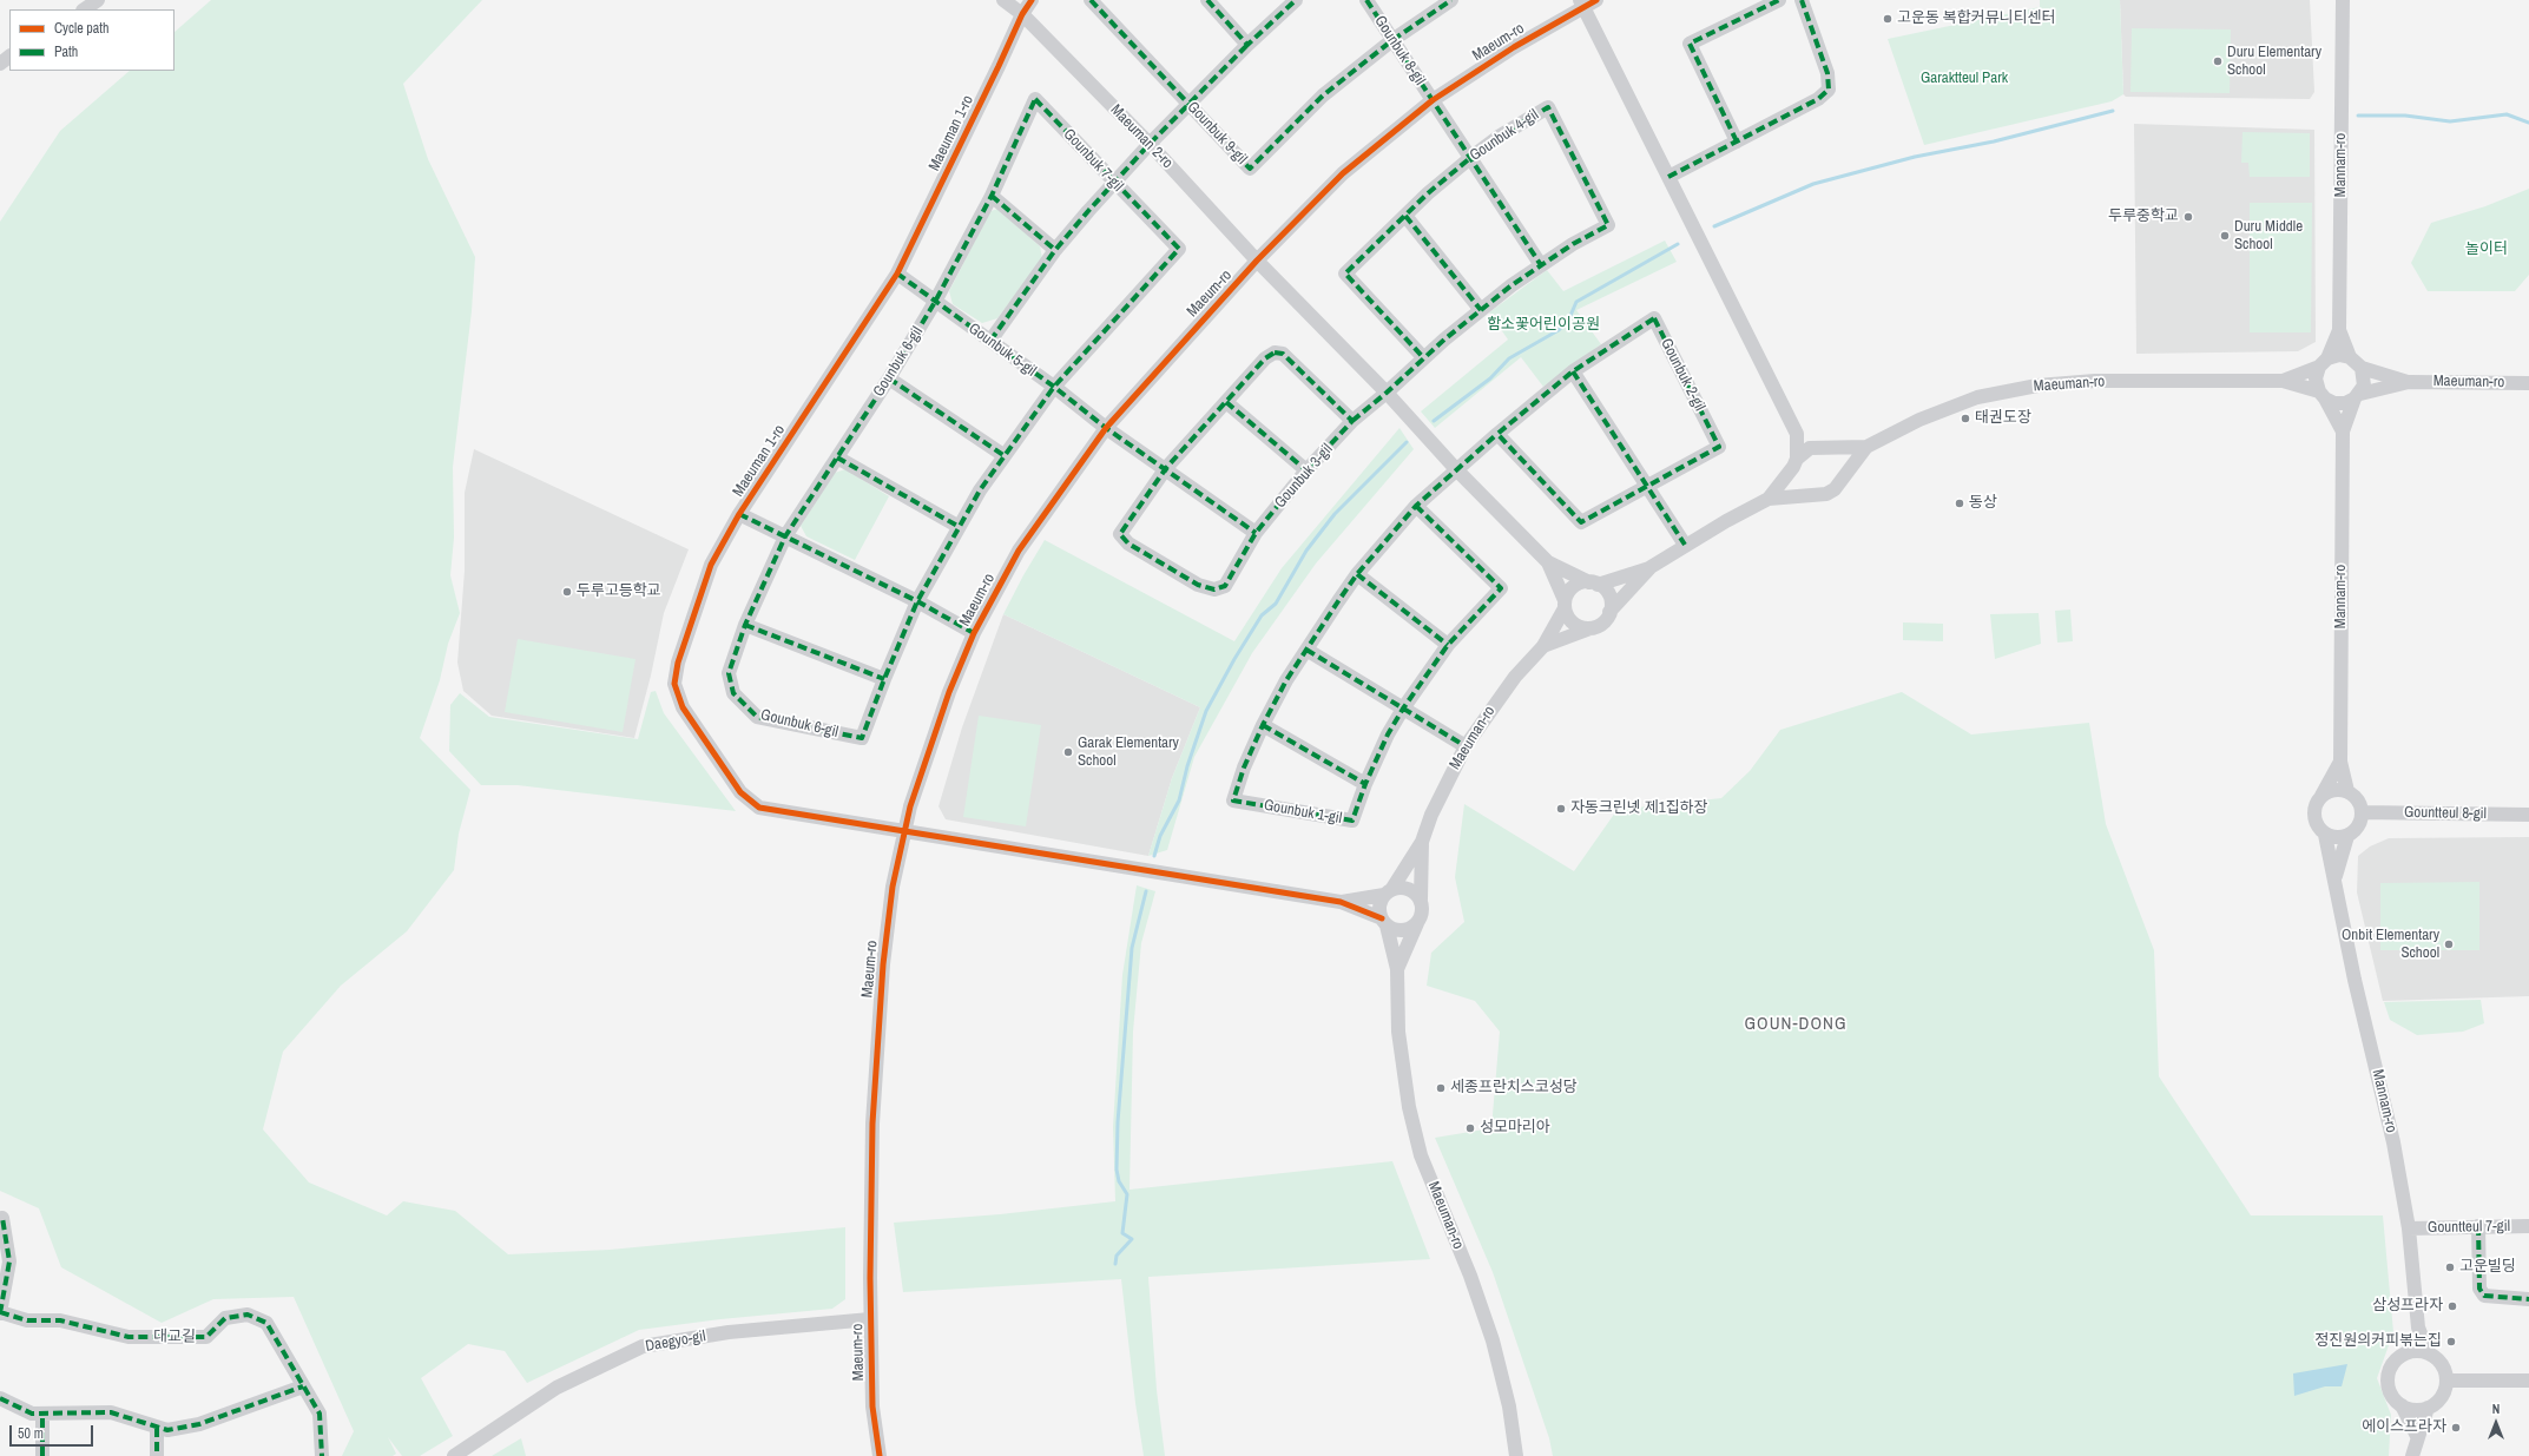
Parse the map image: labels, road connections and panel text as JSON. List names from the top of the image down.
{
  "streets": {
    "street": [
      "Maeum-ro",
      "Gounbuk 8-gil",
      "Maeuman 1-ro",
      "Gounbuk 9-gil",
      "Gounbuk 4-gil",
      "Maeuman 2-ro",
      "Gounbuk 7-gil",
      "Mannam-ro",
      "Gounbuk 5-gil",
      "Gounbuk 6-gil",
      "Gounbuk 2-gil",
      "Maeuman-ro",
      "Gounbuk 3-gil",
      "Gounbuk 1-gil",
      "Gountteul 8-gil",
      "Gountteul 7-gil",
      "대교길",
      "Daegyo-gil"
    ]
  },
  "crossings": [
    ["Maeum-ro", "Gounbuk 8-gil"],
    ["Maeum-ro", "Maeuman 1-ro"],
    ["Maeum-ro", "Maeuman 2-ro"],
    ["Maeum-ro", "Gounbuk 5-gil"],
    ["Maeum-ro", "Daegyo-gil"],
    ["Gounbuk 8-gil", "Gounbuk 9-gil"],
    ["Gounbuk 8-gil", "Gounbuk 4-gil"],
    ["Maeuman 1-ro", "Maeuman 2-ro"],
    ["Maeuman 1-ro", "Gounbuk 5-gil"],
    ["Gounbuk 4-gil", "Maeuman 2-ro"],
    ["Gounbuk 4-gil", "Gounbuk 3-gil"],
    ["Maeuman 2-ro", "Gounbuk 2-gil"],
    ["Maeuman 2-ro", "Gounbuk 1-gil"],
    ["Gounbuk 7-gil", "Gounbuk 5-gil"],
    ["Gounbuk 7-gil", "Gounbuk 6-gil"],
    ["Mannam-ro", "Gountteul 8-gil"],
    ["Mannam-ro", "Gountteul 7-gil"],
    ["Gounbuk 5-gil", "Gounbuk 6-gil"],
    ["Gounbuk 5-gil", "Gounbuk 3-gil"],
    ["Gounbuk 2-gil", "Gounbuk 1-gil"]
  ],
  "districts": ["GOUN-DONG"],
  "parks": ["Garaktteul Park", "놀이터", "함소꽃어린이공원"],
  "places": [
    "고운동 복합커뮤니티센터",
    "Duru Elementary School",
    "두루중학교",
    "Duru Middle School",
    "태권도장",
    "동상",
    "두루고등학교",
    "Garak Elementary School",
    "자동크린넷 제1집하장",
    "Onbit Elementary School",
    "세종프란치스코성당",
    "성모마리아",
    "고운빌딩",
    "삼성프라자",
    "정진원의커피볶는집",
    "에이스프라자"
  ],
  "legend": ["Cycle path", "Path"],
  "scale_bar": "50 m",
  "north": "top"
}
